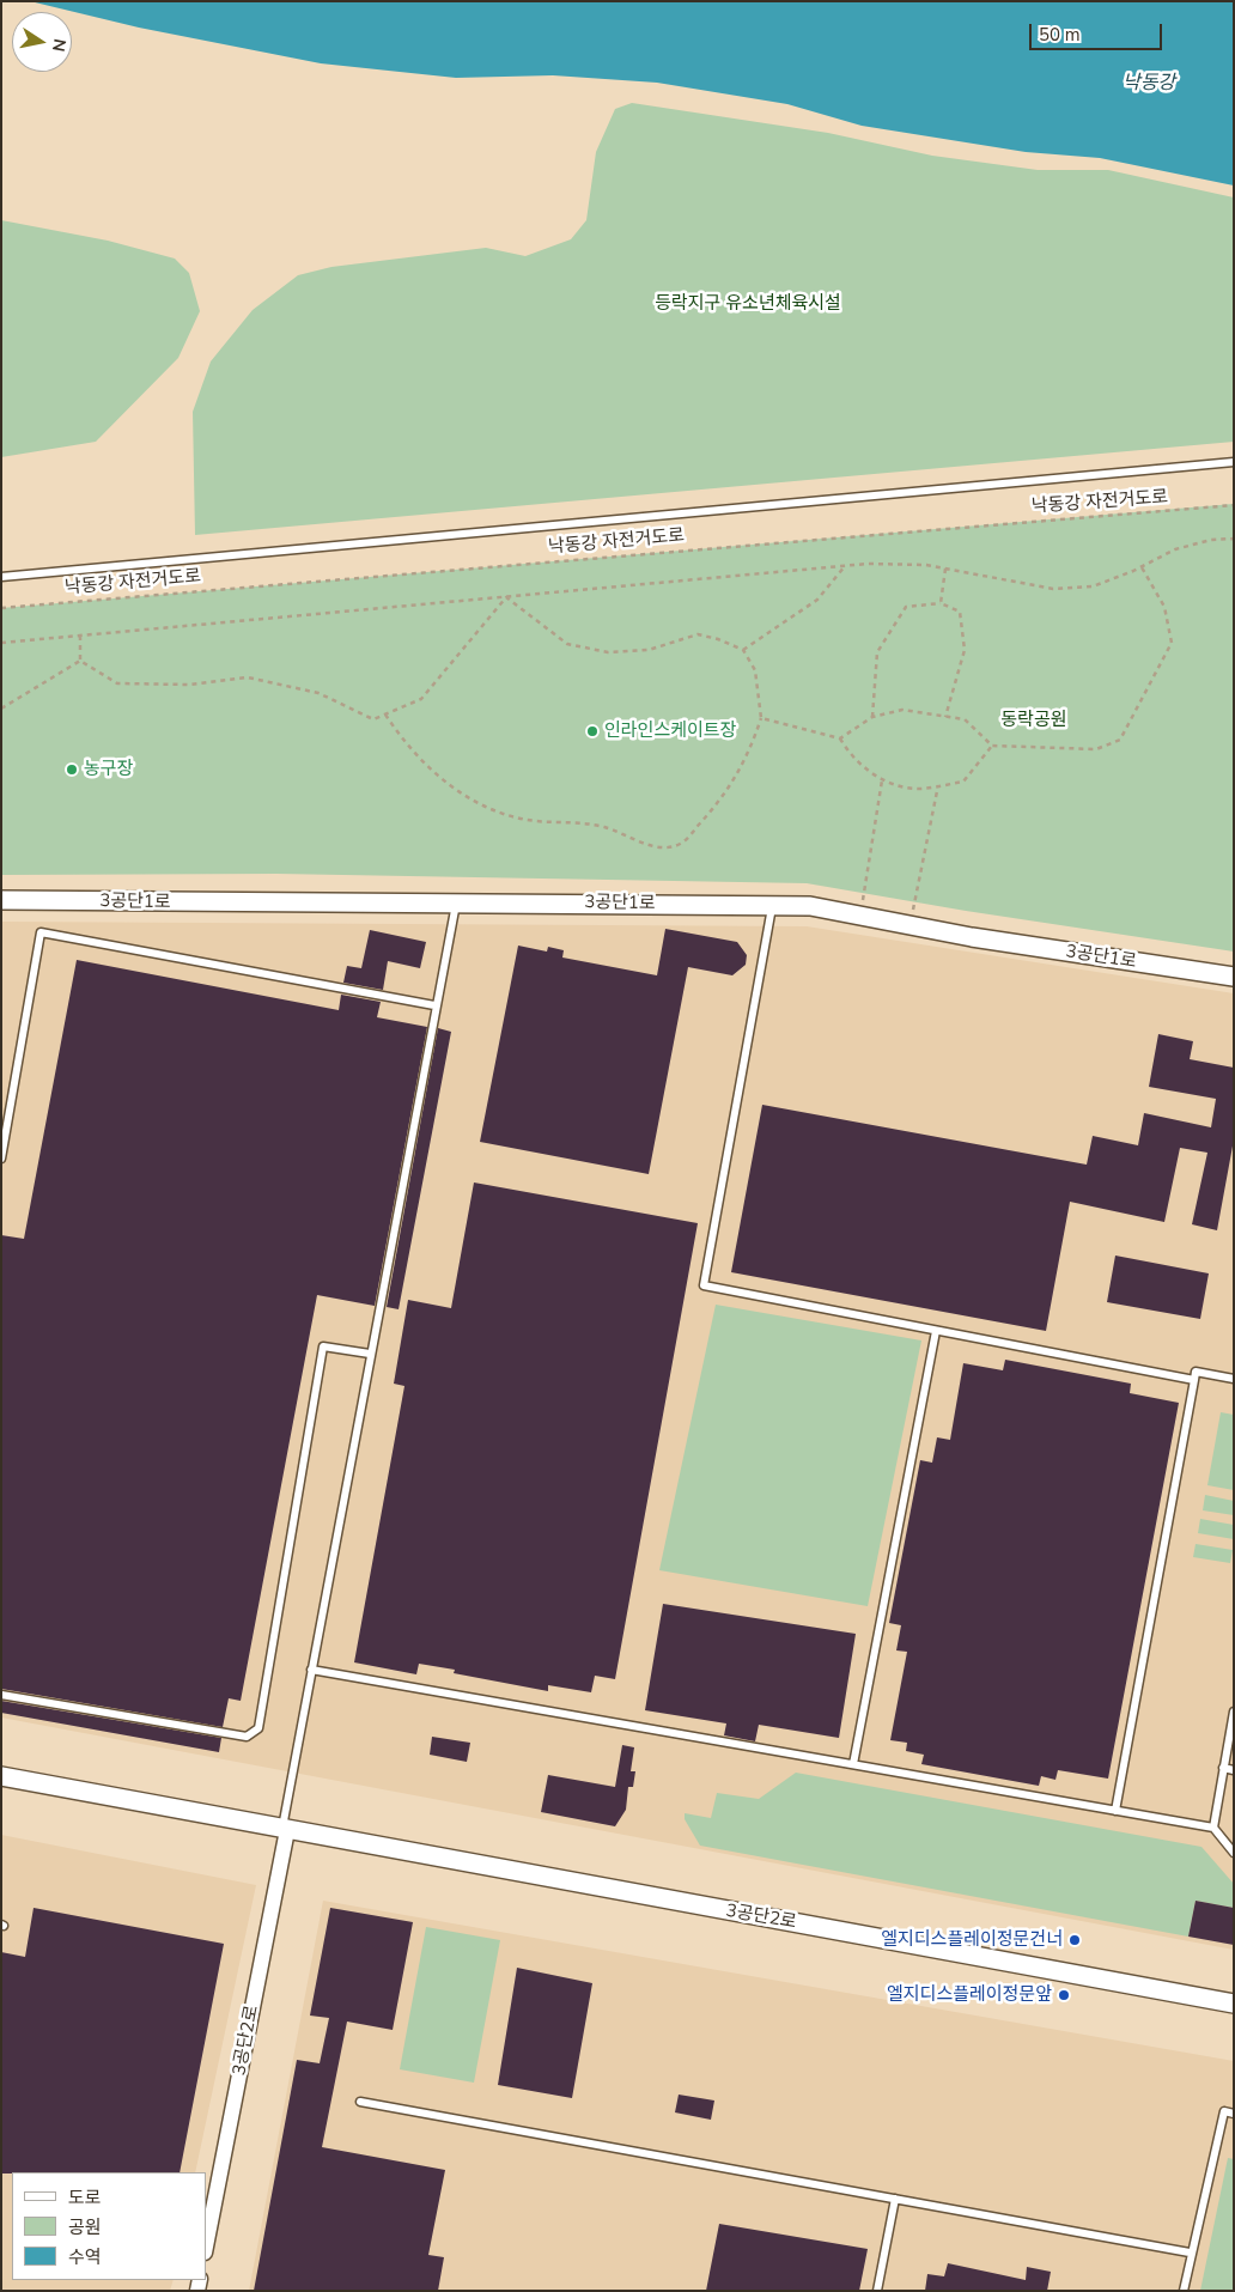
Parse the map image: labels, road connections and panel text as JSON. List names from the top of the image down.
{
  "streets": {
    "street": ["3공단1로", "3공단2로"],
    "path": ["낙동강 자전거도로"]
  },
  "water": ["낙동강"],
  "parks": ["등락지구 유소년체육시설", "동락공원"],
  "places": [
    "인라인스케이트장",
    "농구장",
    "엘지디스플레이정문건너",
    "엘지디스플레이정문앞"
  ],
  "legend": ["도로", "공원", "수역"],
  "scale_bar": "50 m",
  "north": "right"
}
